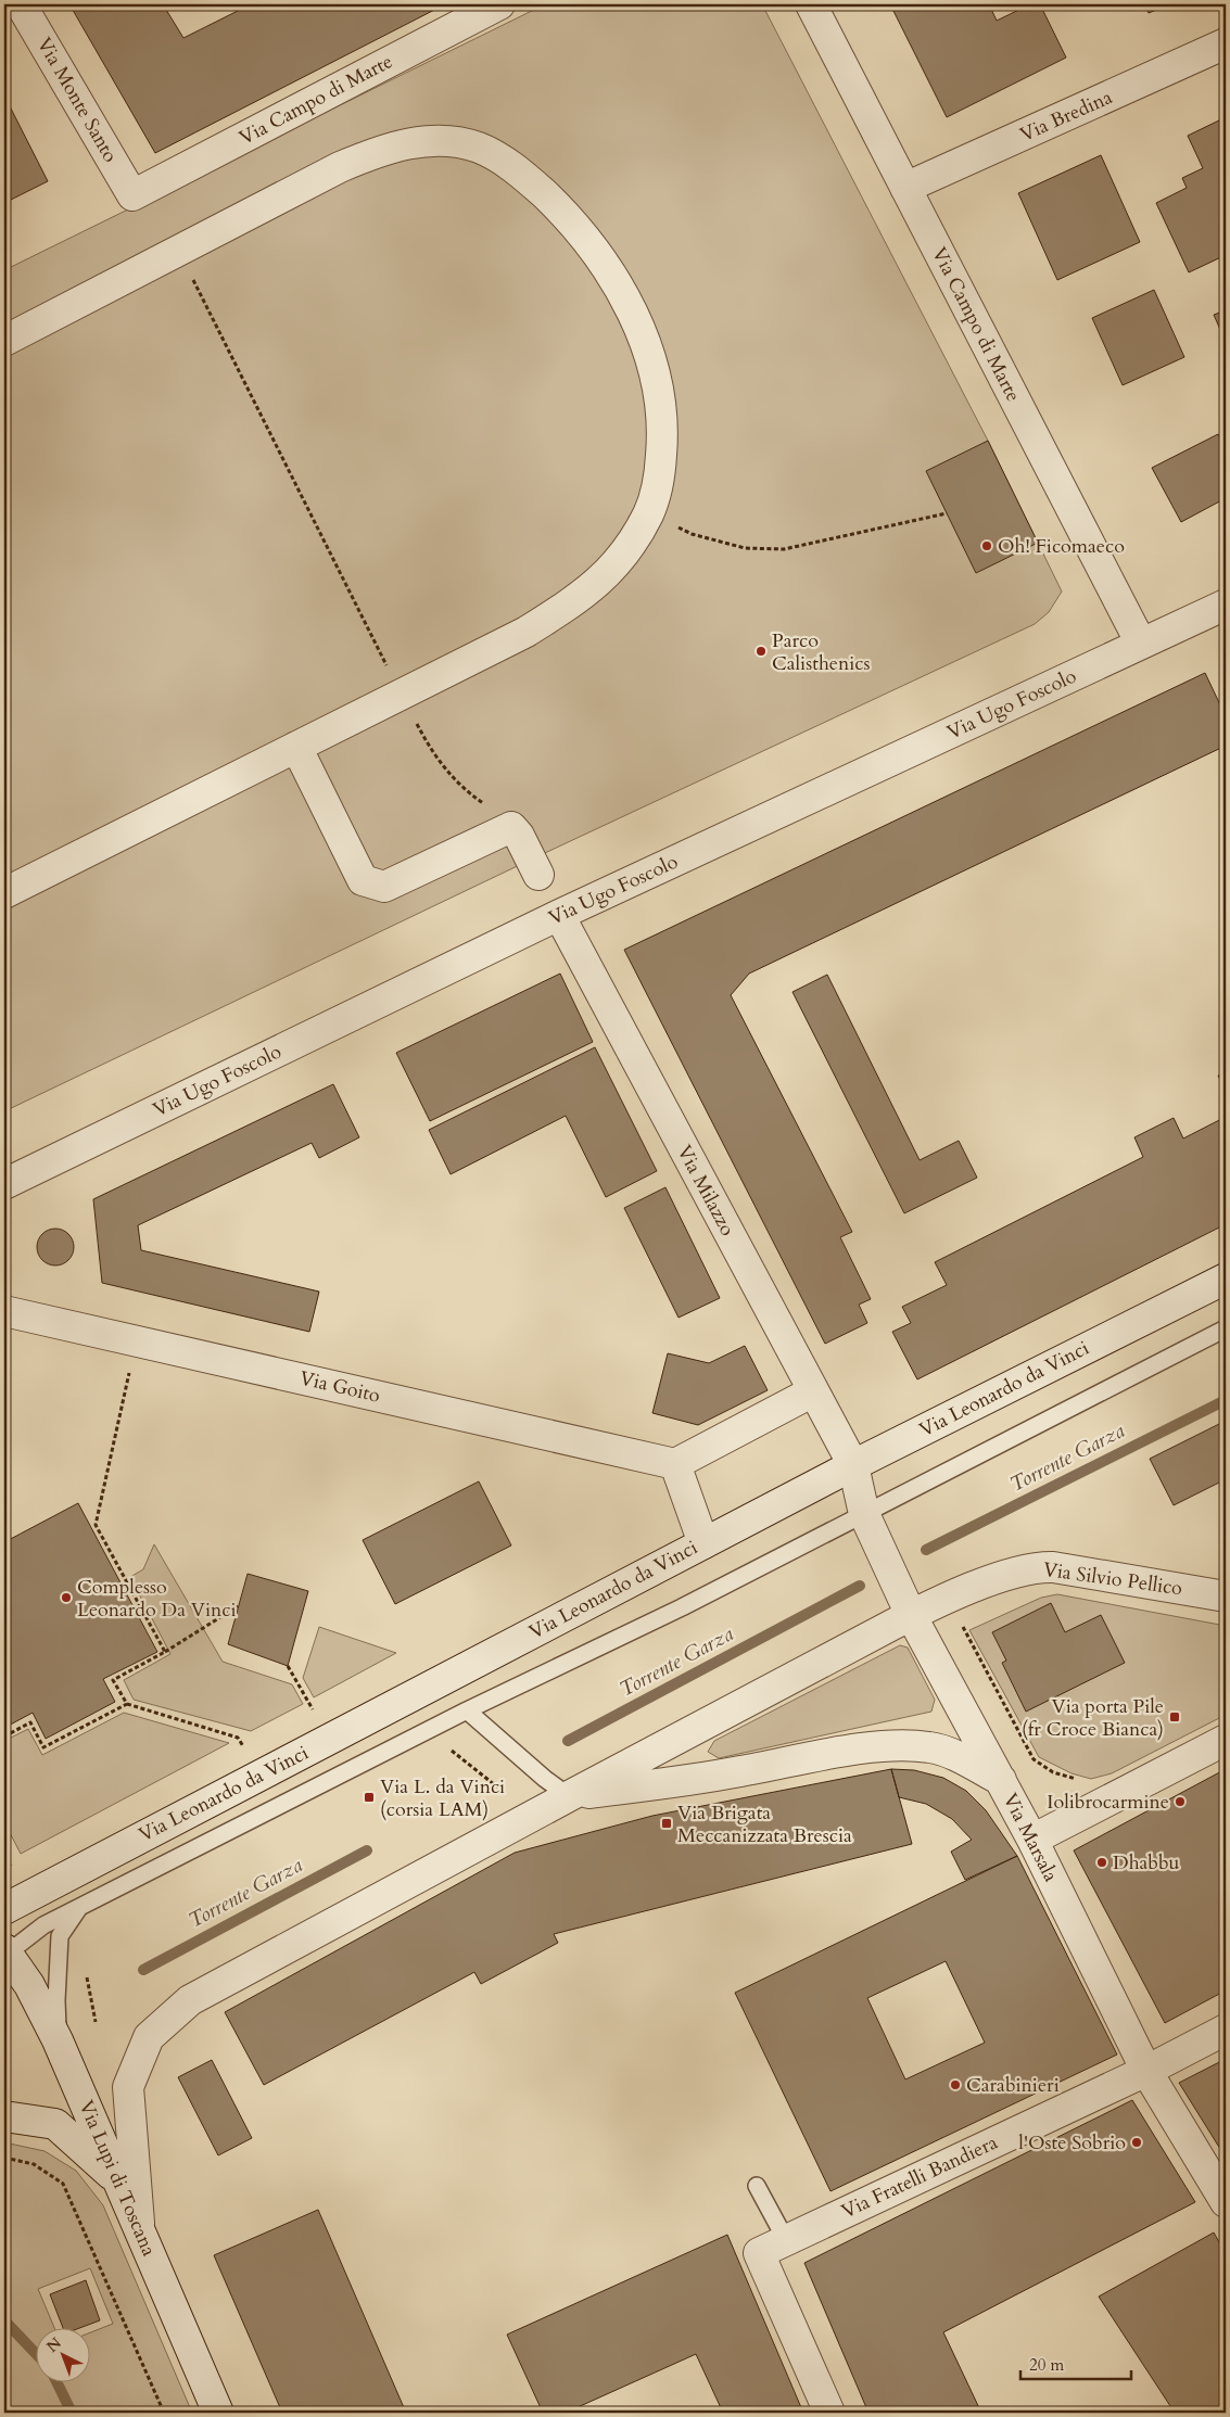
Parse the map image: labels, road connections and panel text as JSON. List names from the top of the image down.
{
  "streets": {
    "street": [
      "Via Monte Santo",
      "Via Campo di Marte",
      "Via Bredina",
      "Via Ugo Foscolo",
      "Via Milazzo",
      "Via Goito",
      "Via Leonardo da Vinci",
      "Via Silvio Pellico",
      "Via Marsala",
      "Via Fratelli Bandiera",
      "Via Lupi di Toscana"
    ]
  },
  "crossings": [
    ["Via Monte Santo", "Via Campo di Marte"],
    ["Via Campo di Marte", "Via Bredina"],
    ["Via Campo di Marte", "Via Ugo Foscolo"],
    ["Via Ugo Foscolo", "Via Milazzo"],
    ["Via Milazzo", "Via Leonardo da Vinci"],
    ["Via Milazzo", "Via Marsala"],
    ["Via Leonardo da Vinci", "Via Marsala"],
    ["Via Silvio Pellico", "Via Marsala"],
    ["Via Marsala", "Via Fratelli Bandiera"]
  ],
  "water": ["Torrente Garza"],
  "places": {
    "other": [
      "Oh! Ficomaeco",
      "Parco Calisthenics",
      "Complesso Leonardo Da Vinci",
      "Iolibrocarmine",
      "Dhabbu",
      "Carabinieri",
      "l'Oste Sobrio"
    ],
    "transit": ["Via porta Pile (fr Croce Bianca)", "Via L. da Vinci (corsia LAM)", "Via Brigata Meccanizzata Brescia"]
  },
  "scale_bar": "20 m",
  "north": "top left"
}
